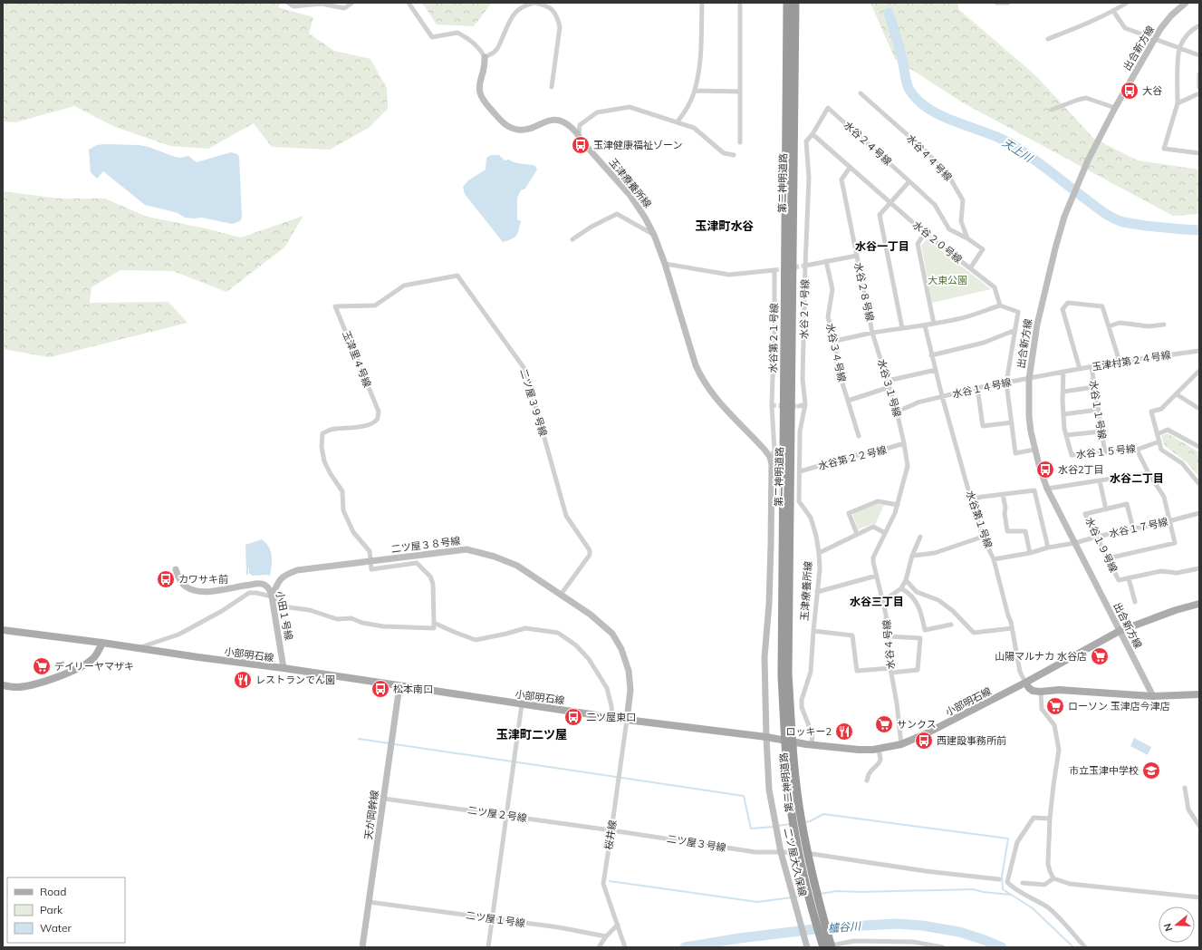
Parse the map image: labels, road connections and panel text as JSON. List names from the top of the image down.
{
  "streets": {
    "highway": ["第二神明道路"],
    "main road": ["小部明石線"],
    "street": [
      "出合新方線",
      "水谷２４号線",
      "水谷４４号線",
      "玉津療養所線",
      "水谷２０号線",
      "水谷２８号線",
      "水谷２７号線",
      "水谷第２１号線",
      "水谷３４号線",
      "玉津里４号線",
      "玉津村第２４号線",
      "水谷３１号線",
      "水谷１４号線",
      "二ツ屋３９号線",
      "水谷１１号線",
      "水谷１５号線",
      "水谷第２２号線",
      "水谷第１号線",
      "水谷１７号線",
      "二ツ屋３８号線",
      "水谷１９号線",
      "小田１号線",
      "水谷４号線",
      "二ツ屋２号線",
      "天が岡幹線",
      "桜井線",
      "二ツ屋３号線",
      "二ツ屋大久保線",
      "二ツ屋１号線"
    ]
  },
  "crossings": [
    ["出合新方線", "水谷１４号線"],
    ["出合新方線", "水谷１７号線"],
    ["出合新方線", "小部明石線"],
    ["水谷２４号線", "水谷２０号線"],
    ["水谷２４号線", "水谷２７号線"],
    ["玉津療養所線", "水谷２７号線"],
    ["玉津療養所線", "水谷第２１号線"],
    ["玉津療養所線", "水谷第２２号線"],
    ["玉津療養所線", "小部明石線"],
    ["水谷２０号線", "水谷２８号線"],
    ["水谷２８号線", "水谷２７号線"],
    ["水谷２８号線", "水谷３１号線"],
    ["水谷２８号線", "水谷第１号線"],
    ["水谷２７号線", "水谷３４号線"],
    ["玉津里４号線", "二ツ屋３９号線"],
    ["玉津里４号線", "二ツ屋３８号線"],
    ["玉津村第２４号線", "水谷１４号線"],
    ["玉津村第２４号線", "水谷１１号線"],
    ["玉津村第２４号線", "水谷１５号線"],
    ["水谷３１号線", "水谷１４号線"],
    ["水谷３１号線", "水谷第２２号線"],
    ["水谷３１号線", "水谷４号線"],
    ["水谷１４号線", "水谷１５号線"],
    ["水谷１４号線", "水谷第１号線"],
    ["二ツ屋３９号線", "二ツ屋３８号線"],
    ["水谷１１号線", "水谷１５号線"],
    ["水谷第２２号線", "水谷４号線"],
    ["水谷第１号線", "水谷１７号線"],
    ["水谷第１号線", "小部明石線"],
    ["水谷１７号線", "水谷１９号線"],
    ["二ツ屋３８号線", "小田１号線"],
    ["二ツ屋３８号線", "小部明石線"],
    ["二ツ屋３８号線", "桜井線"],
    ["小田１号線", "小部明石線"],
    ["水谷４号線", "小部明石線"],
    ["小部明石線", "天が岡幹線"],
    ["小部明石線", "桜井線"],
    ["小部明石線", "二ツ屋大久保線"],
    ["二ツ屋２号線", "天が岡幹線"],
    ["二ツ屋２号線", "桜井線"],
    ["二ツ屋２号線", "二ツ屋３号線"],
    ["天が岡幹線", "二ツ屋１号線"],
    ["桜井線", "二ツ屋３号線"],
    ["二ツ屋３号線", "二ツ屋大久保線"]
  ],
  "districts": [
    "玉津町水谷",
    "水谷一丁目",
    "水谷二丁目",
    "水谷三丁目",
    "玉津町二ツ屋"
  ],
  "water": ["天上川", "櫨谷川"],
  "parks": ["大東公園"],
  "places": {
    "bus stop": [
      "大谷",
      "玉津健康福祉ゾーン",
      "水谷2丁目",
      "カワサキ前",
      "松本南口",
      "二ツ屋東口",
      "西建設事務所前"
    ],
    "supermarket": [
      "山陽マルナカ 水谷店",
      "デイリーヤマザキ",
      "ローソン 玉津店今津店",
      "サンクス"
    ],
    "restaurant": ["レストランでん園", "ロッキー2"],
    "school or university": ["市立玉津中学校"]
  },
  "legend": ["Road", "Park", "Water"],
  "north": "left"
}
